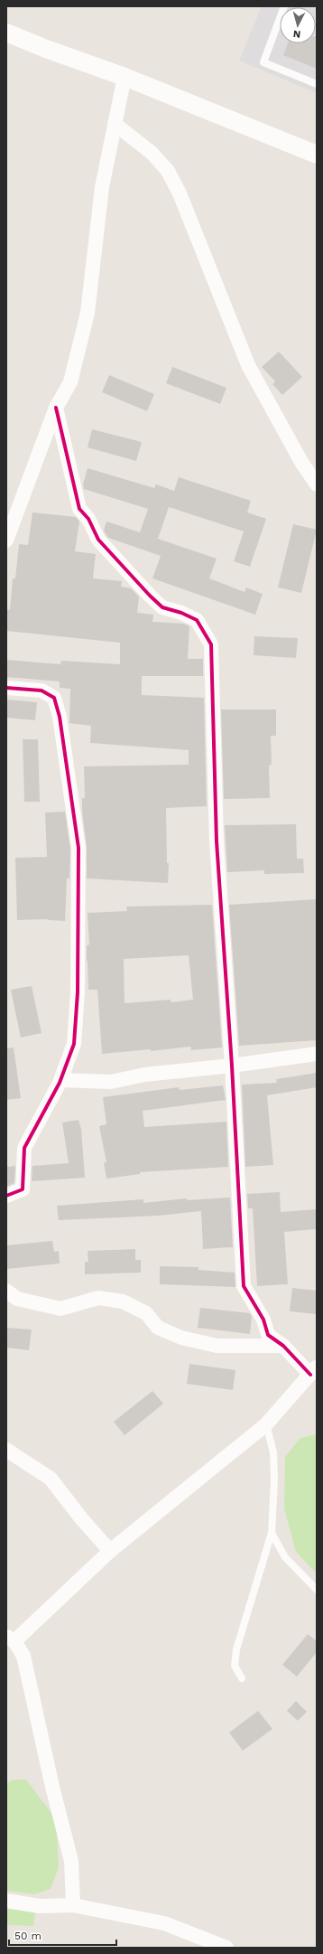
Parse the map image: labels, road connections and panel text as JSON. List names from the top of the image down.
{
  "scale_bar": "50 m",
  "north": "bottom"
}
